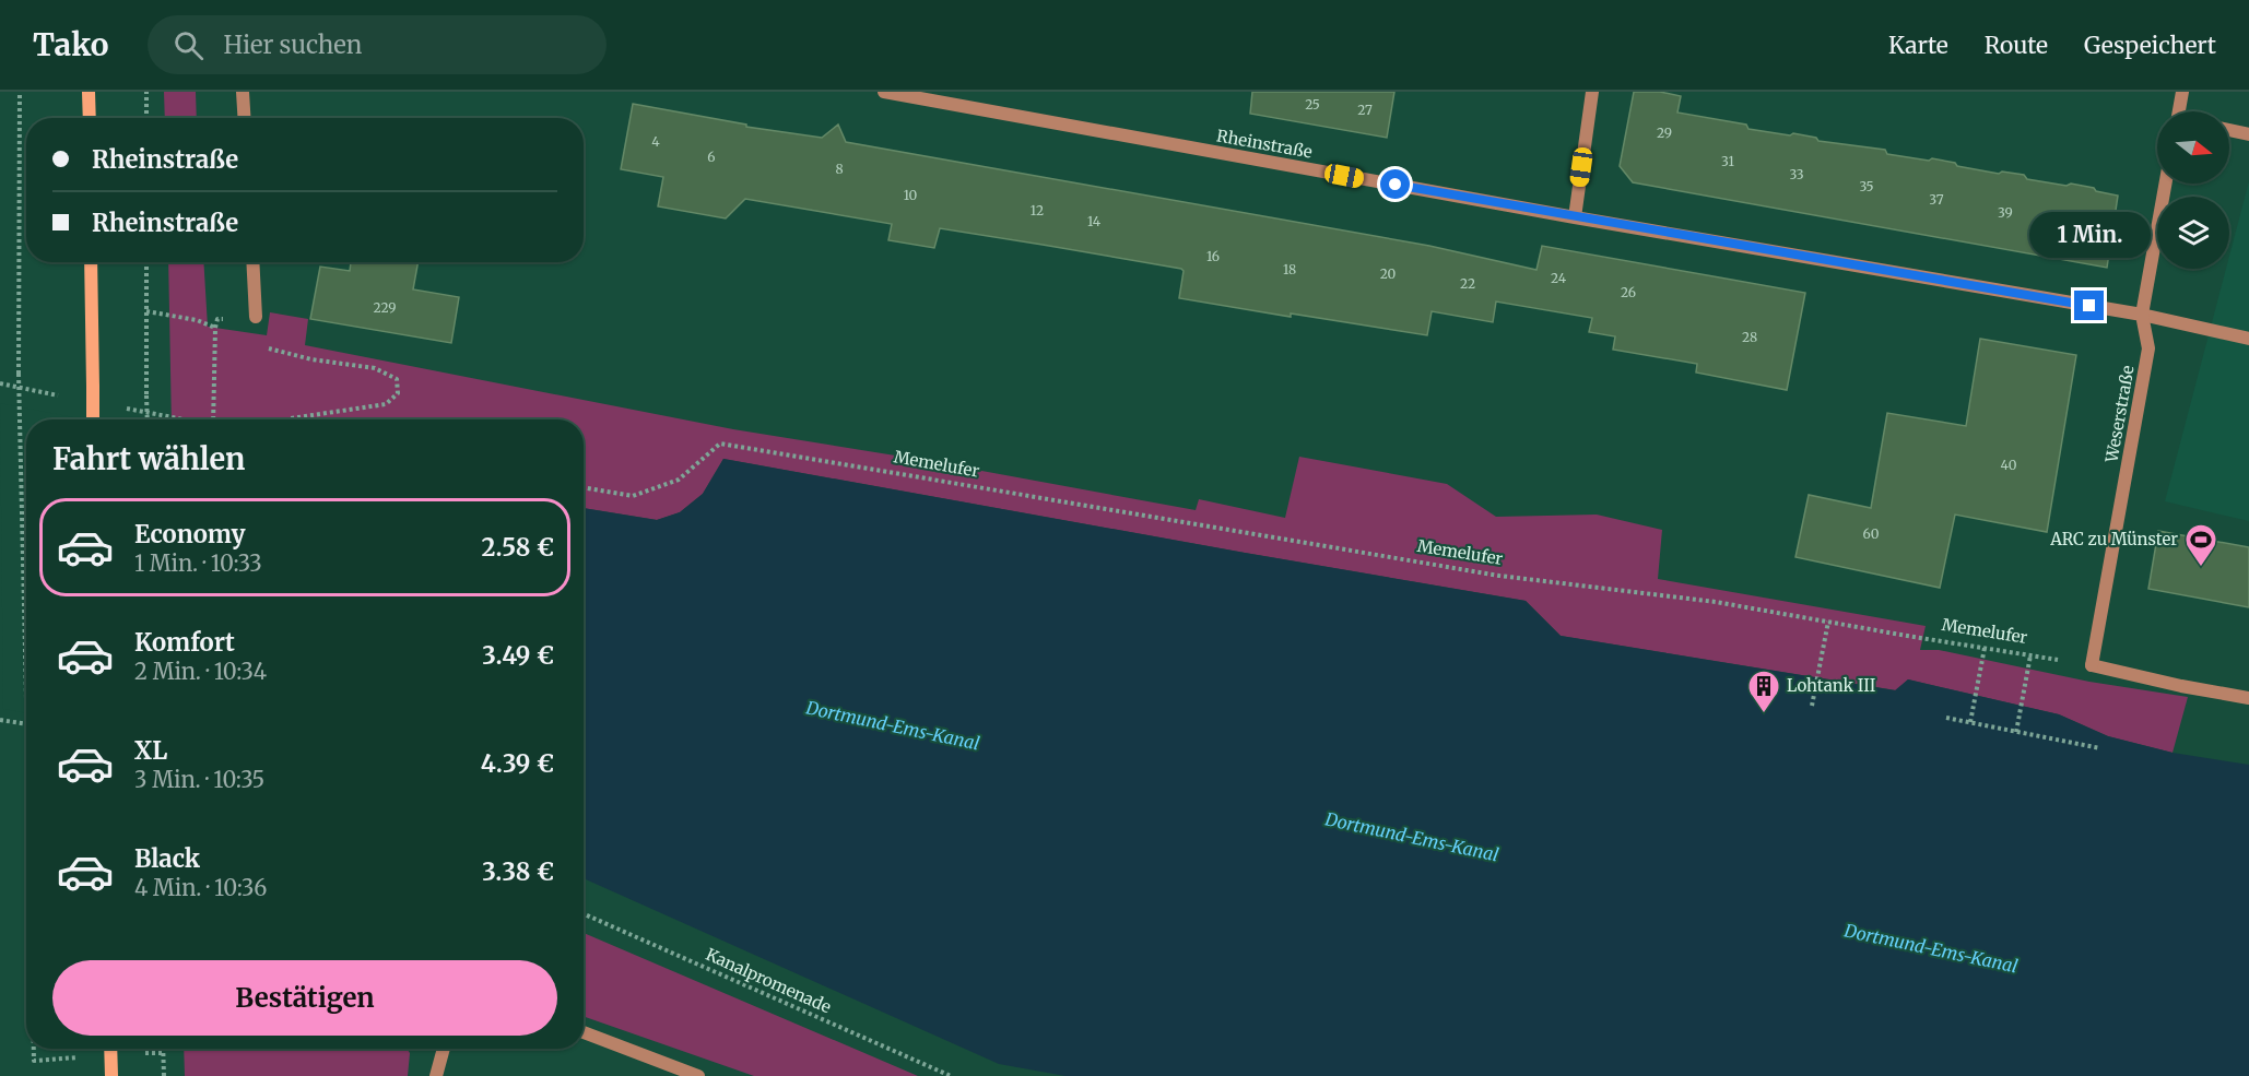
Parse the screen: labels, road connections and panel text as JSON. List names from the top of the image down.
{
  "streets": {
    "street": ["Rheinstraße", "Weserstraße"],
    "path": ["Memelufer", "Kanalpromenade"]
  },
  "crossings": [
    ["Rheinstraße", "Weserstraße"],
    ["Weserstraße", "Memelufer"]
  ],
  "water": ["Dortmund-Ems-Kanal"],
  "places": {
    "sports": ["ARC zu Münster"],
    "building": ["Lohtank III"]
  },
  "house_numbers": [
    "25",
    "27",
    "29",
    "4",
    "6",
    "31",
    "8",
    "33",
    "35",
    "10",
    "37",
    "12",
    "39",
    "14",
    "16",
    "18",
    "20",
    "24",
    "22",
    "26",
    "229",
    "28",
    "40",
    "60"
  ],
  "north": "right",
  "page": {
    "header": "Tako",
    "search": "Hier suchen",
    "nav": ["Karte", "Route", "Gespeichert"],
    "banner": ["Rheinstraße", "Rheinstraße"],
    "bubble": "1 Min.",
    "heading": "Fahrt wählen",
    "list": [
      {
        "name": "Economy",
        "note": "1 Min. · 10:33",
        "value": "2.58 €"
      },
      {
        "name": "Komfort",
        "note": "2 Min. · 10:34",
        "value": "3.49 €"
      },
      {
        "name": "XL",
        "note": "3 Min. · 10:35",
        "value": "4.39 €"
      },
      {
        "name": "Black",
        "note": "4 Min. · 10:36",
        "value": "3.38 €"
      }
    ],
    "buttons": "Bestätigen"
  }
}
